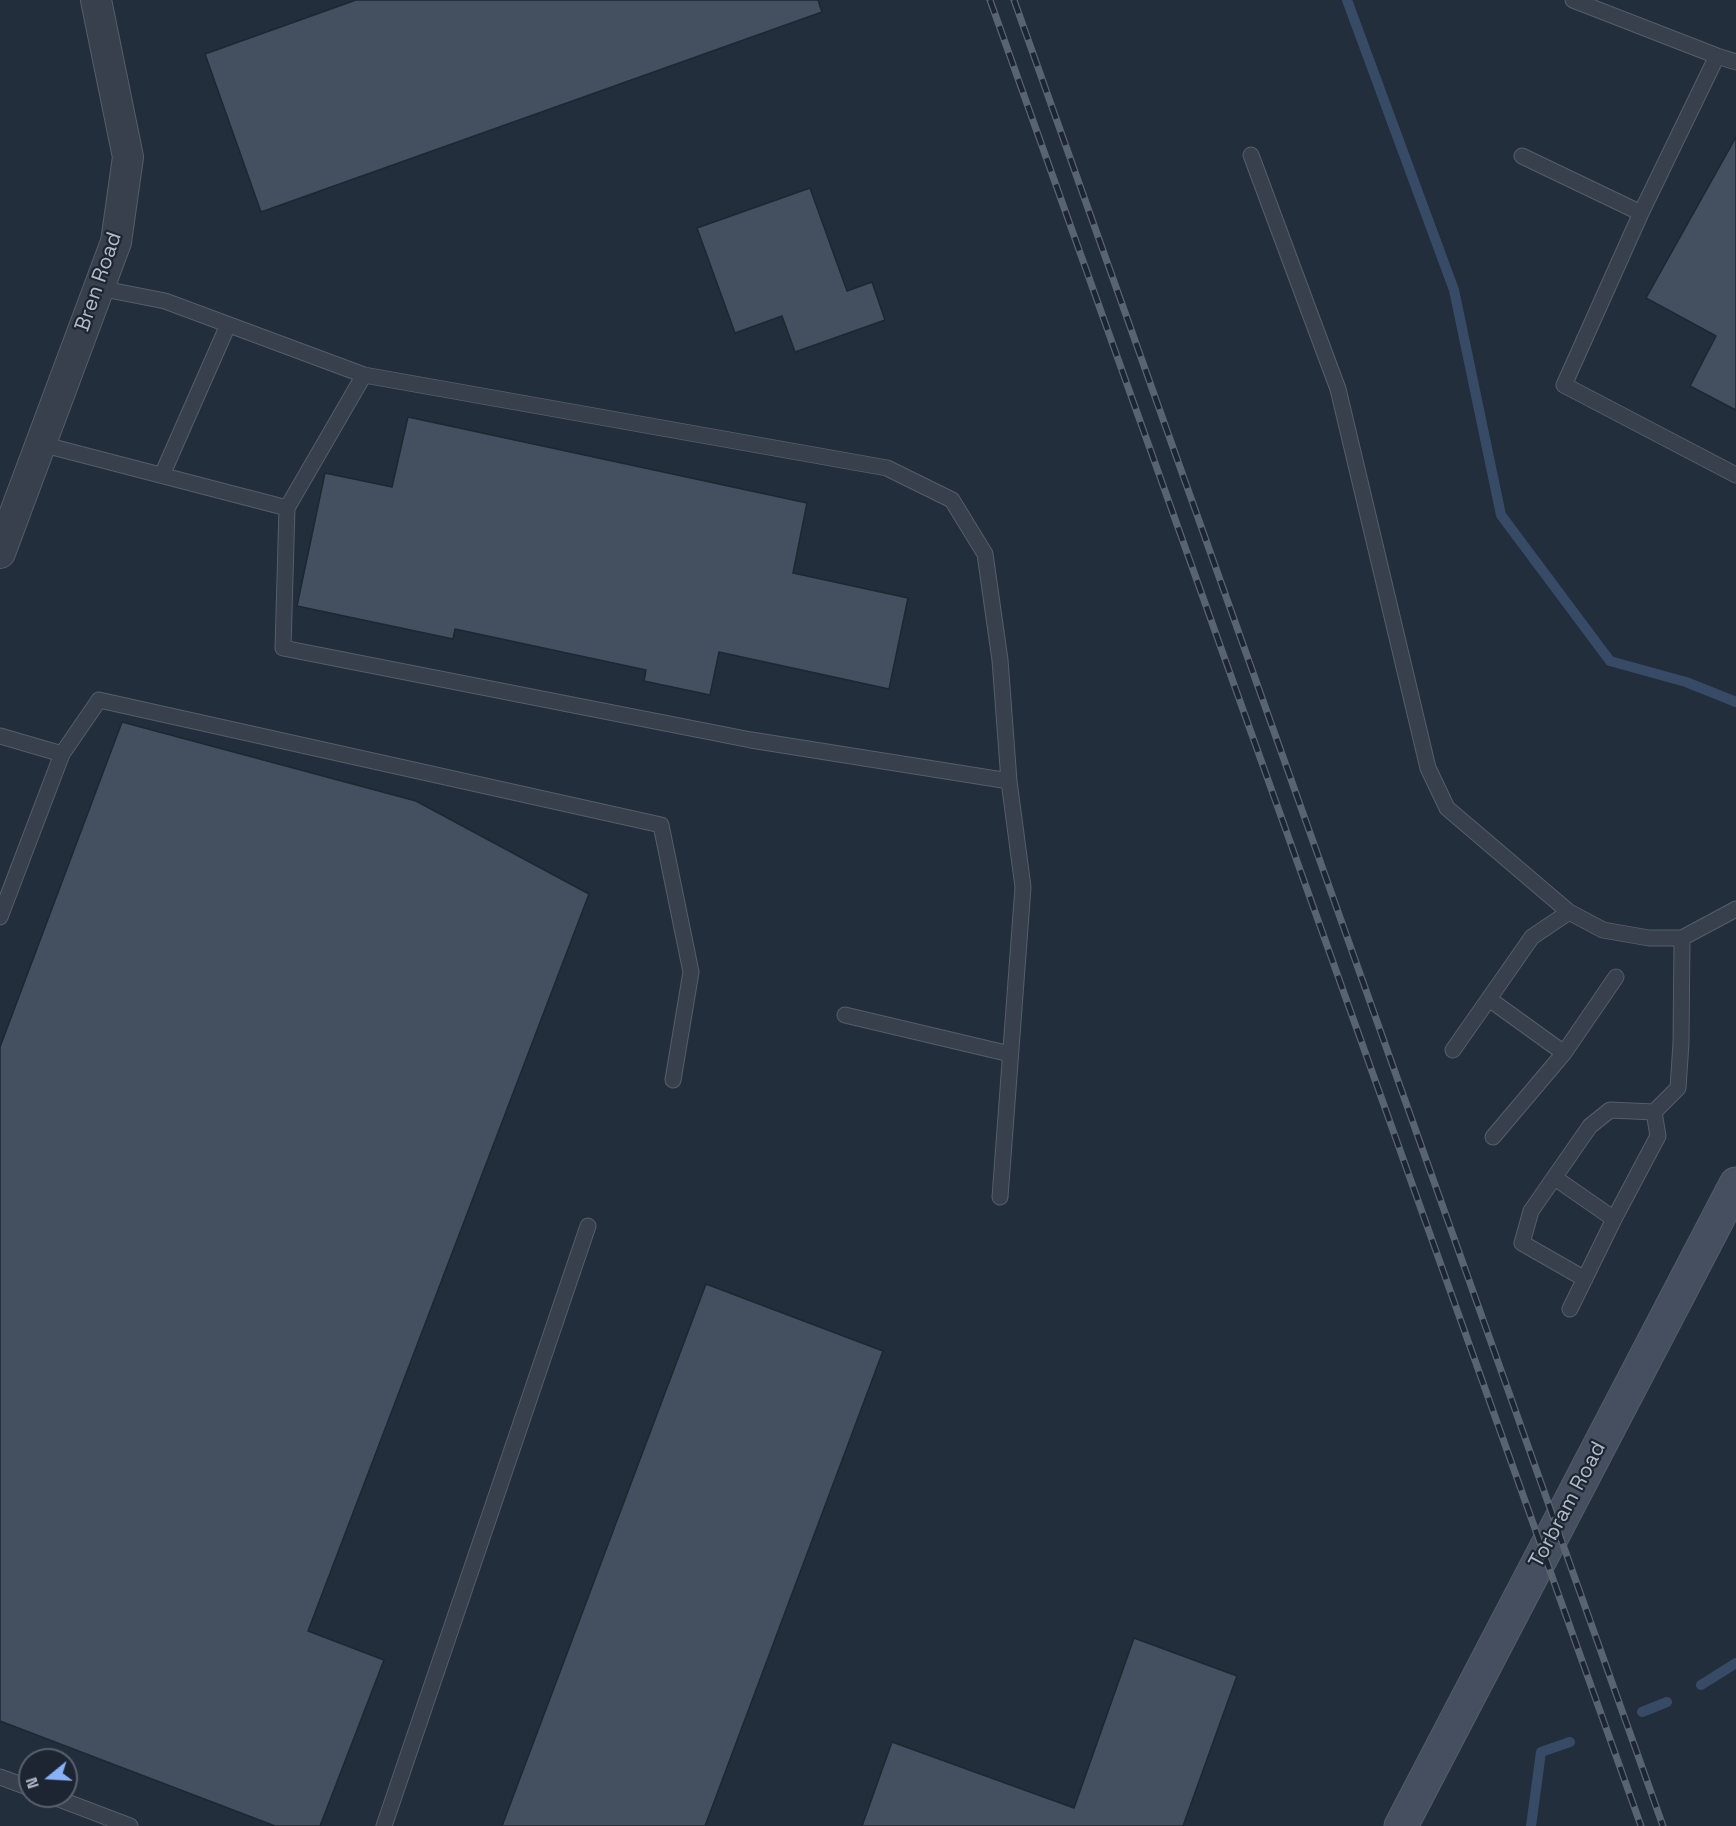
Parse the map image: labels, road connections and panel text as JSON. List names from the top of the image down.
{
  "streets": {
    "main road": ["Torbram Road"],
    "street": ["Bren Road"]
  },
  "north": "left"
}
